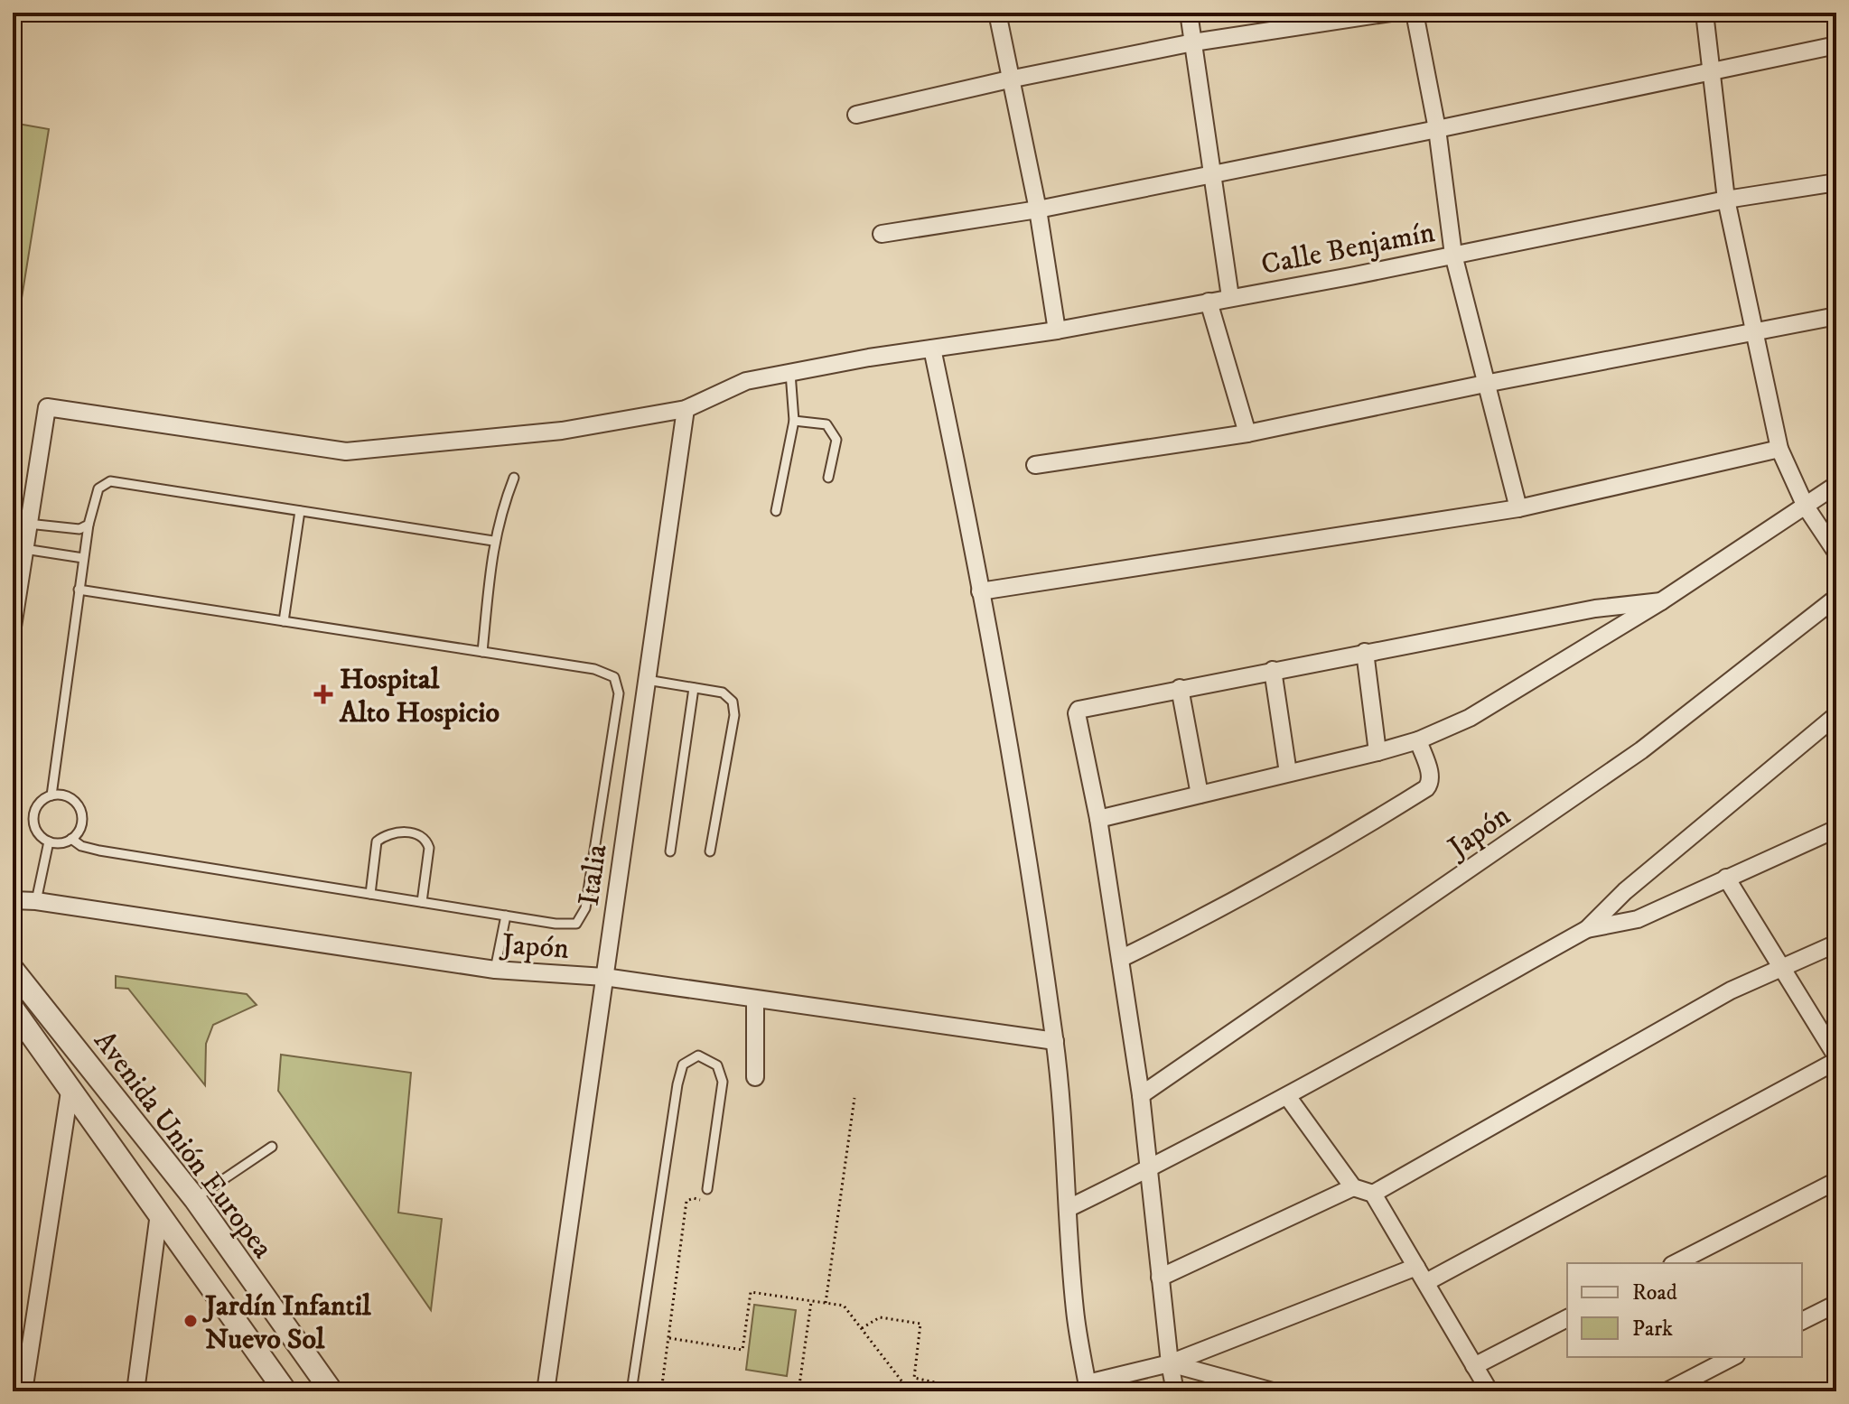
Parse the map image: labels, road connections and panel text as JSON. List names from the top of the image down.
{
  "streets": {
    "street": [
      "Calle Benjamín",
      "Japón",
      "Italia",
      "Avenida Unión Europea"
    ]
  },
  "crossings": [
    ["Calle Benjamín", "Italia"],
    ["Japón", "Italia"]
  ],
  "places": {
    "health": ["Hospital Alto Hospicio"],
    "other": ["Jardín Infantil Nuevo Sol"]
  },
  "legend": ["Road", "Park"]
}
